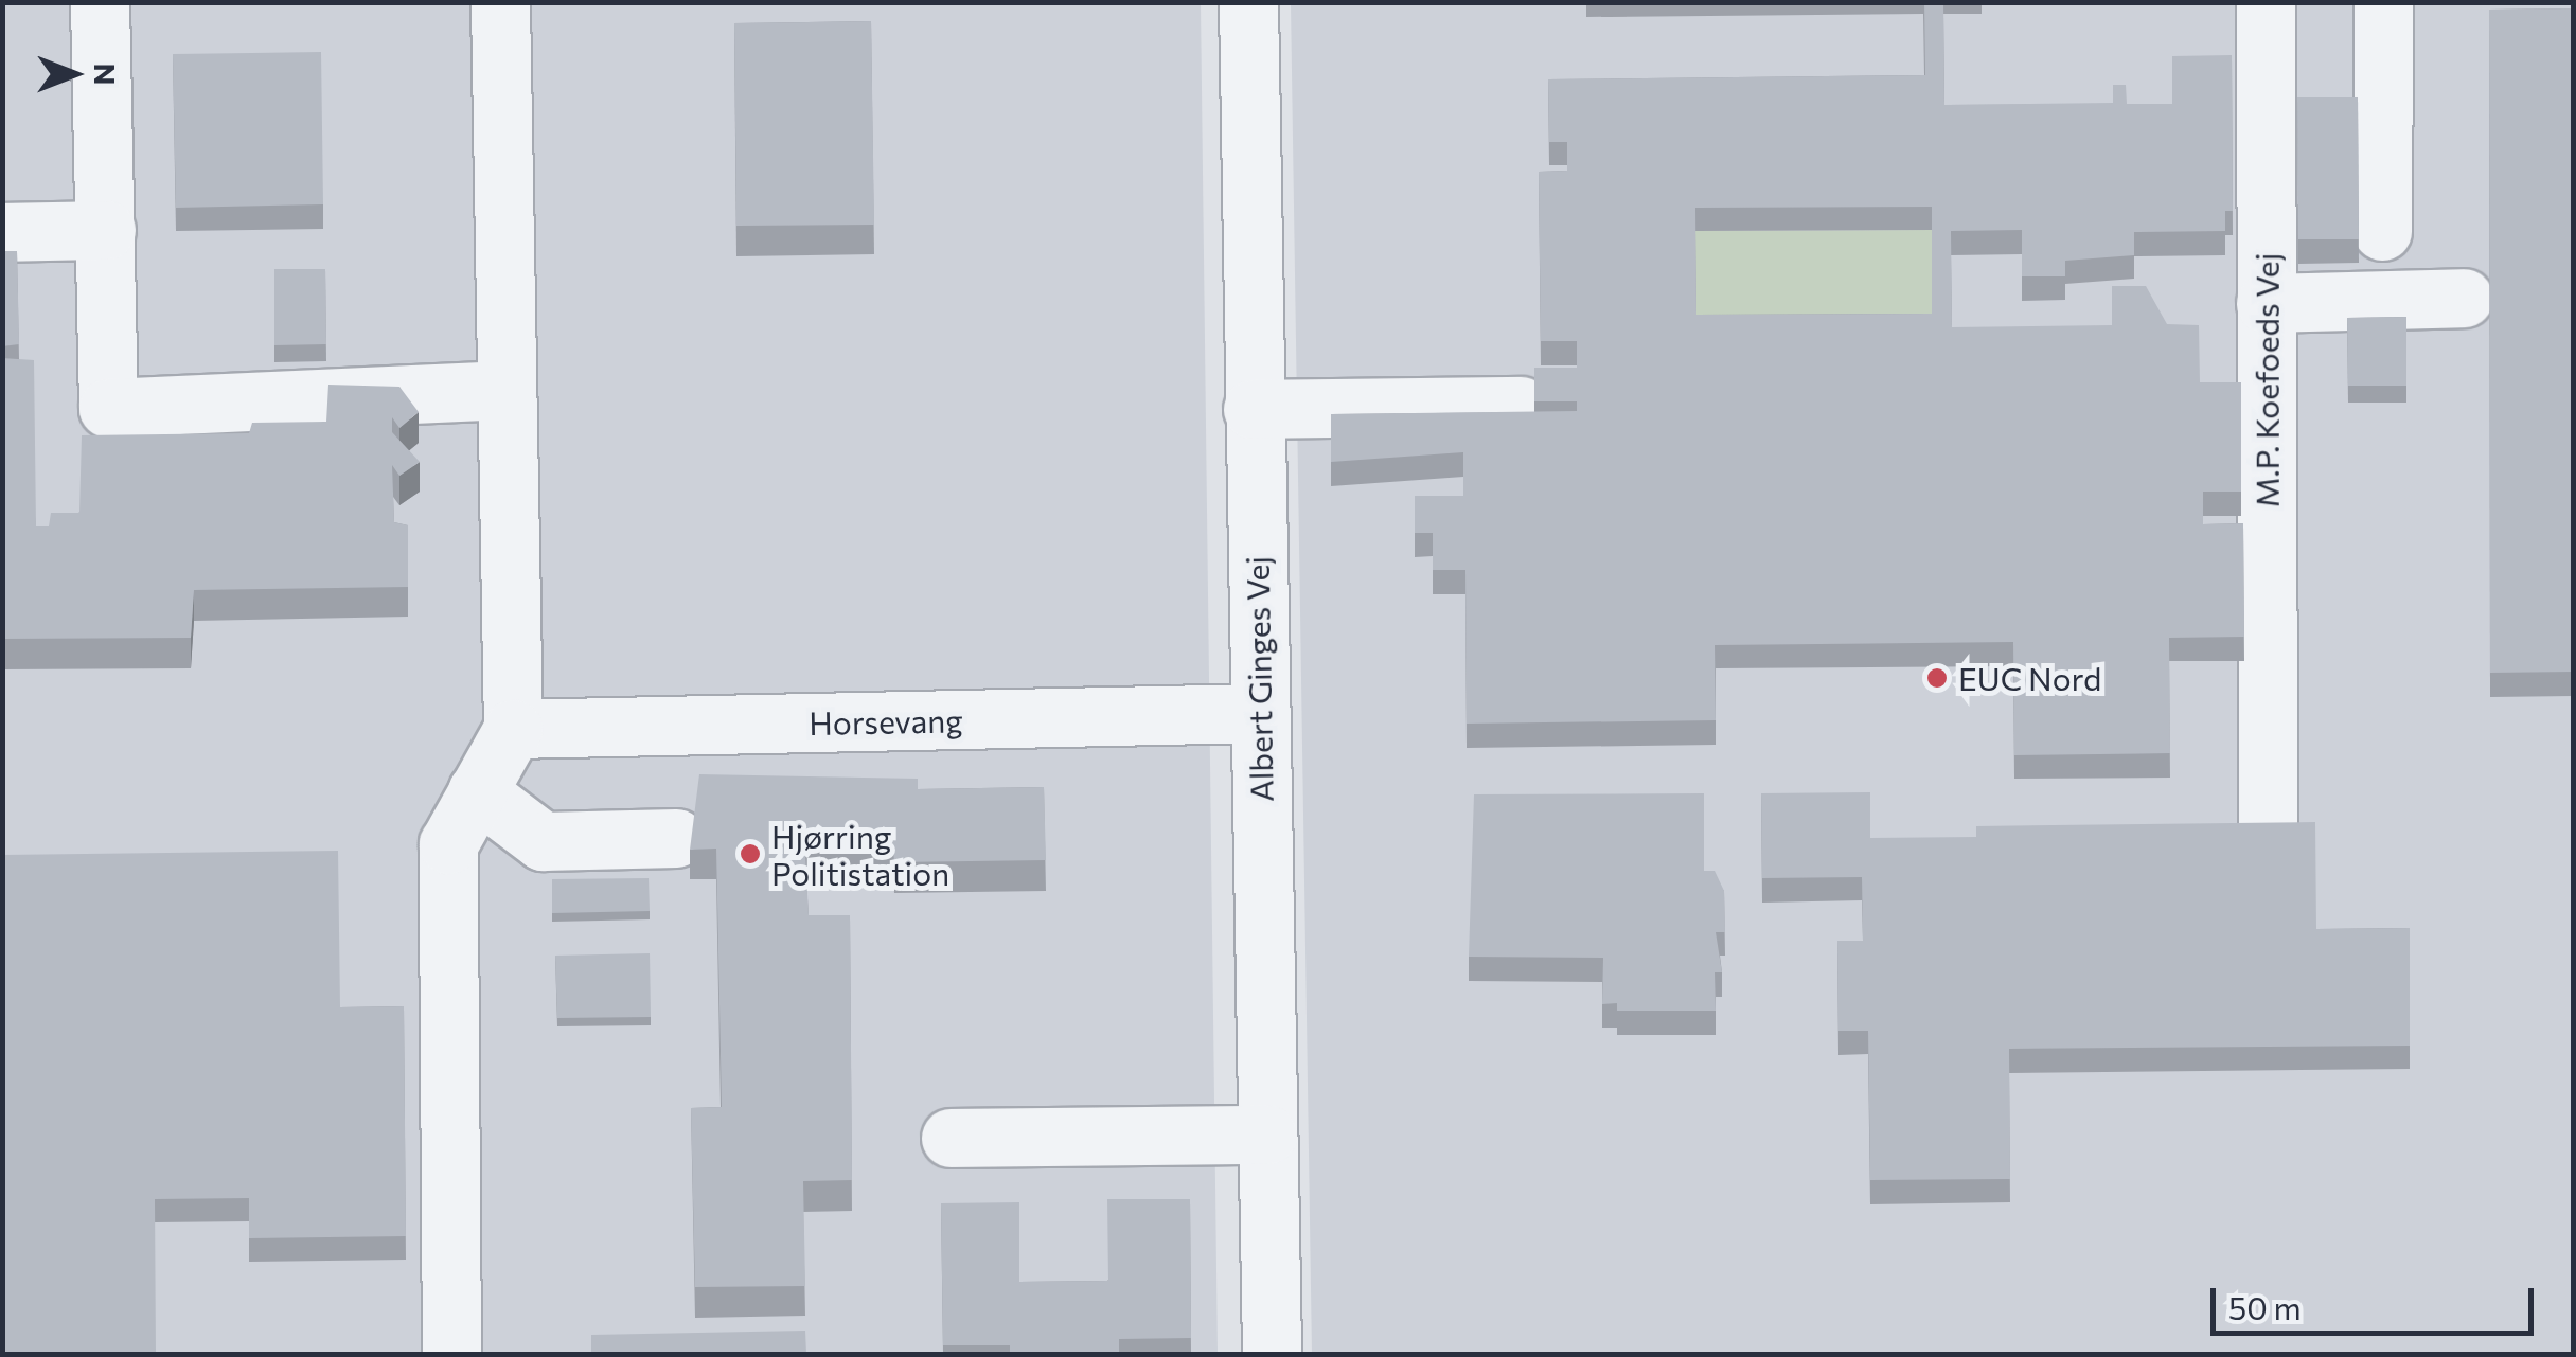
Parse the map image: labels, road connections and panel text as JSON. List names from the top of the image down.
{
  "streets": {
    "street": ["M.P. Koefoeds Vej", "Albert Ginges Vej", "Horsevang"]
  },
  "crossings": [
    ["Albert Ginges Vej", "Horsevang"]
  ],
  "places": ["EUC Nord", "Hjørring Politistation"],
  "scale_bar": "50 m",
  "north": "right"
}
